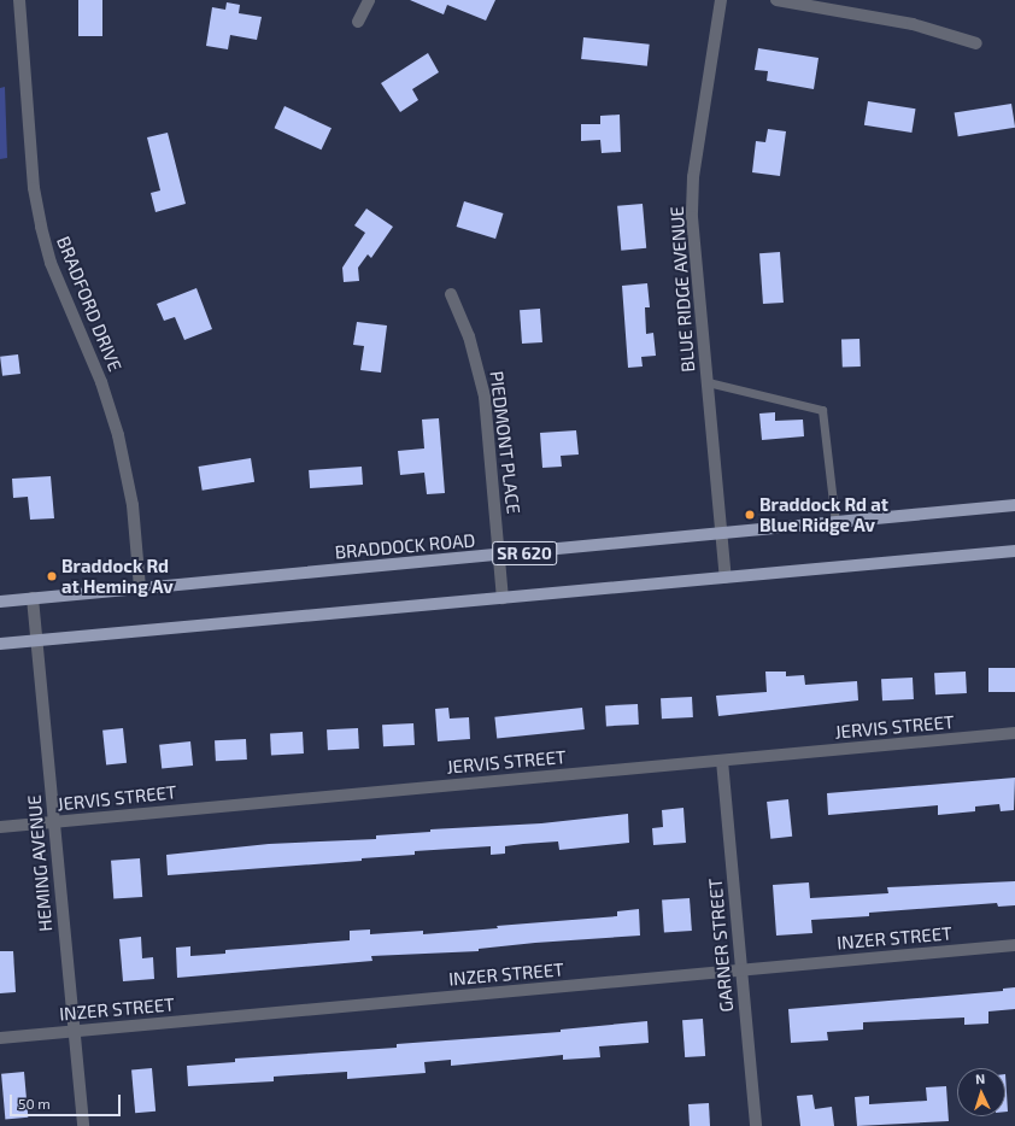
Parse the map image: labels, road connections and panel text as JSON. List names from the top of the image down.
{
  "streets": {
    "main road": ["BRADDOCK ROAD", "SR 620"],
    "street": [
      "BLUE RIDGE AVENUE",
      "BRADFORD DRIVE",
      "PIEDMONT PLACE",
      "JERVIS STREET",
      "HEMING AVENUE",
      "INZER STREET",
      "GARNER STREET"
    ]
  },
  "crossings": [
    ["BLUE RIDGE AVENUE", "BRADDOCK ROAD"],
    ["BLUE RIDGE AVENUE", "SR 620"],
    ["BRADFORD DRIVE", "BRADDOCK ROAD"],
    ["PIEDMONT PLACE", "BRADDOCK ROAD"],
    ["PIEDMONT PLACE", "SR 620"],
    ["BRADDOCK ROAD", "HEMING AVENUE"],
    ["SR 620", "HEMING AVENUE"],
    ["JERVIS STREET", "HEMING AVENUE"],
    ["JERVIS STREET", "GARNER STREET"],
    ["HEMING AVENUE", "INZER STREET"],
    ["INZER STREET", "GARNER STREET"]
  ],
  "places": ["Braddock Rd at Blue Ridge Av", "Braddock Rd at Heming Av"],
  "scale_bar": "50 m",
  "north": "top"
}
